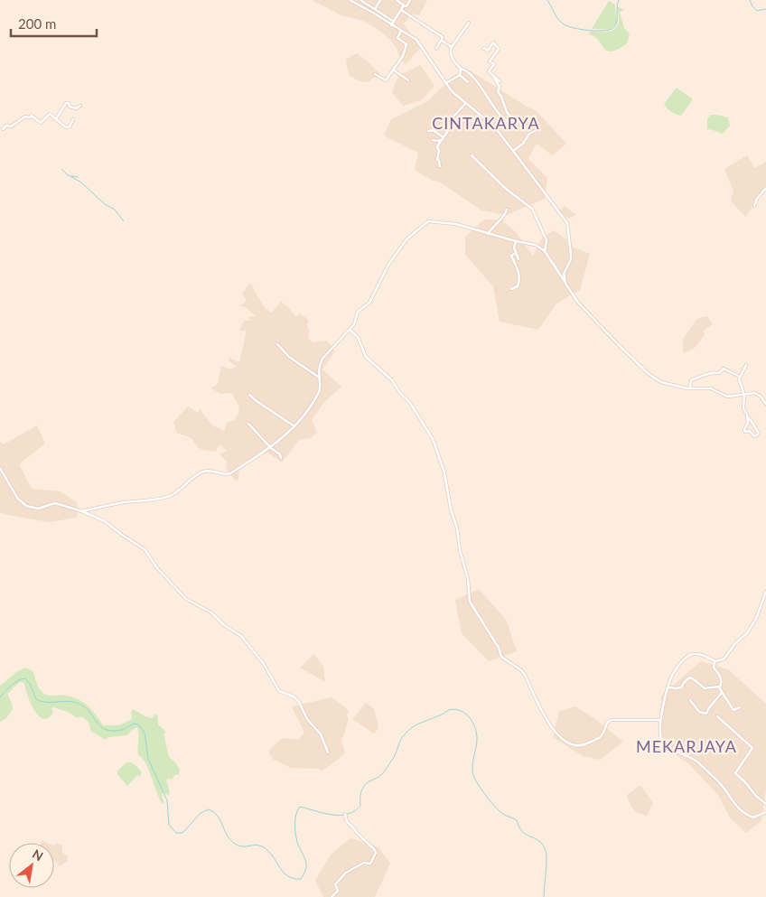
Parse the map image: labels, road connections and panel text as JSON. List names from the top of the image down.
{
  "districts": ["CINTAKARYA", "MEKARJAYA"],
  "scale_bar": "200 m",
  "north": "top right"
}
